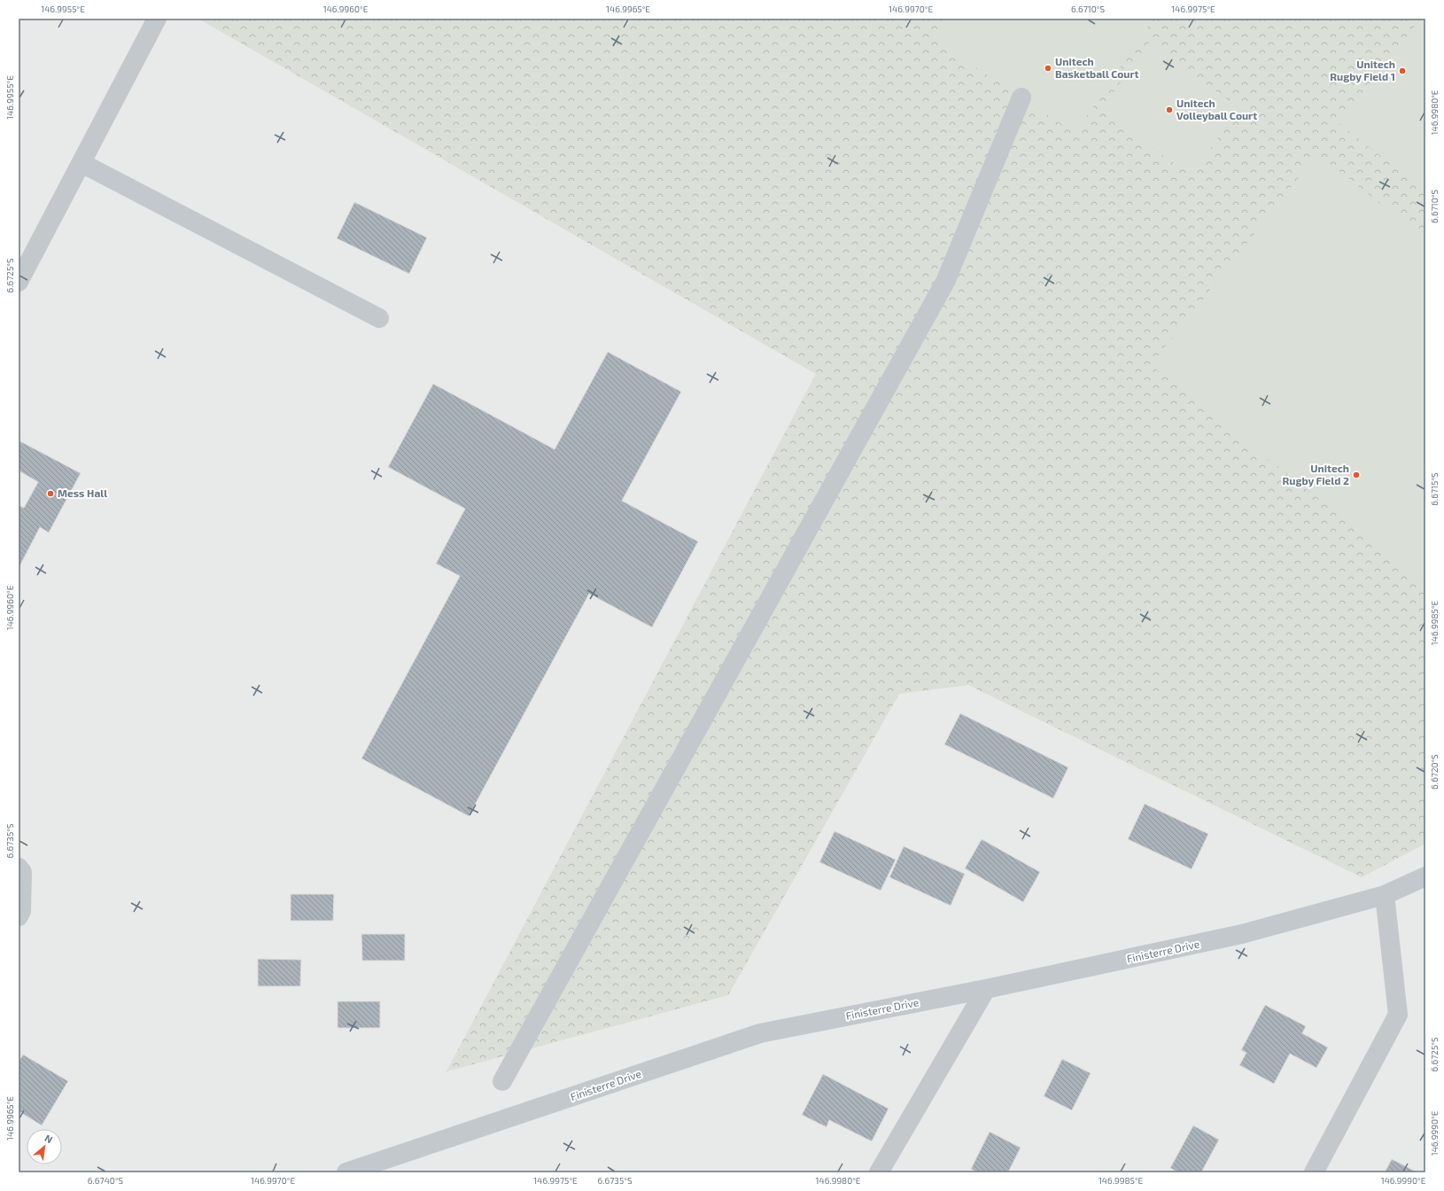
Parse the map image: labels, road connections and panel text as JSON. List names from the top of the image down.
{
  "streets": {
    "street": ["Finisterre Drive"]
  },
  "places": [
    "Unitech Basketball Court",
    "Unitech Rugby Field 1",
    "Unitech Volleyball Court",
    "Unitech Rugby Field 2",
    "Mess Hall"
  ],
  "north": "top right",
  "coordinates": [
    "146.9955°E",
    "146.9960°E",
    "146.9965°E",
    "146.9970°E",
    "6.6710°S",
    "146.9975°E",
    "146.9980°E",
    "6.6725°S",
    "6.6715°S",
    "146.9985°E",
    "6.6720°S",
    "6.6735°S",
    "146.9990°E",
    "6.6740°S"
  ]
}
